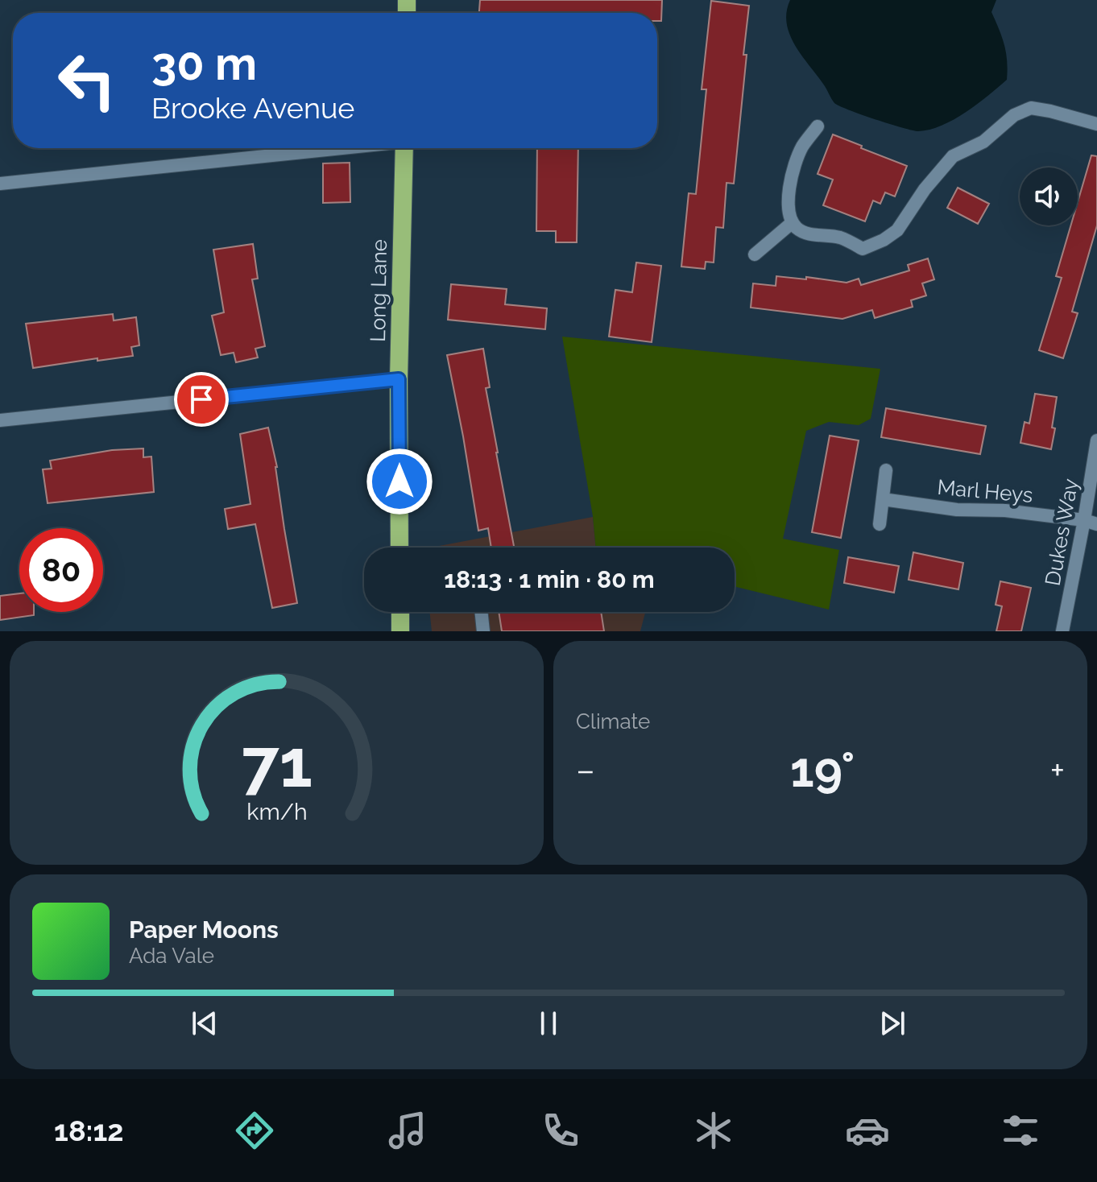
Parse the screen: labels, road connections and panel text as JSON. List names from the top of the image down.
{
  "streets": {
    "highway": ["Long Lane"],
    "street": ["Marl Heys", "Dukes Way"]
  },
  "crossings": [
    ["Marl Heys", "Dukes Way"]
  ],
  "page": {
    "turn": ["30 m", "Brooke Avenue"],
    "limit": "80",
    "trip": "18:13 · 1 min · 80 m",
    "tile": "Climate",
    "heat": ["−", "19°", "+"],
    "song": ["Paper Moons", "Ada Vale"],
    "tabs": "18:12",
    "gauge": ["71", "km/h"]
  }
}
